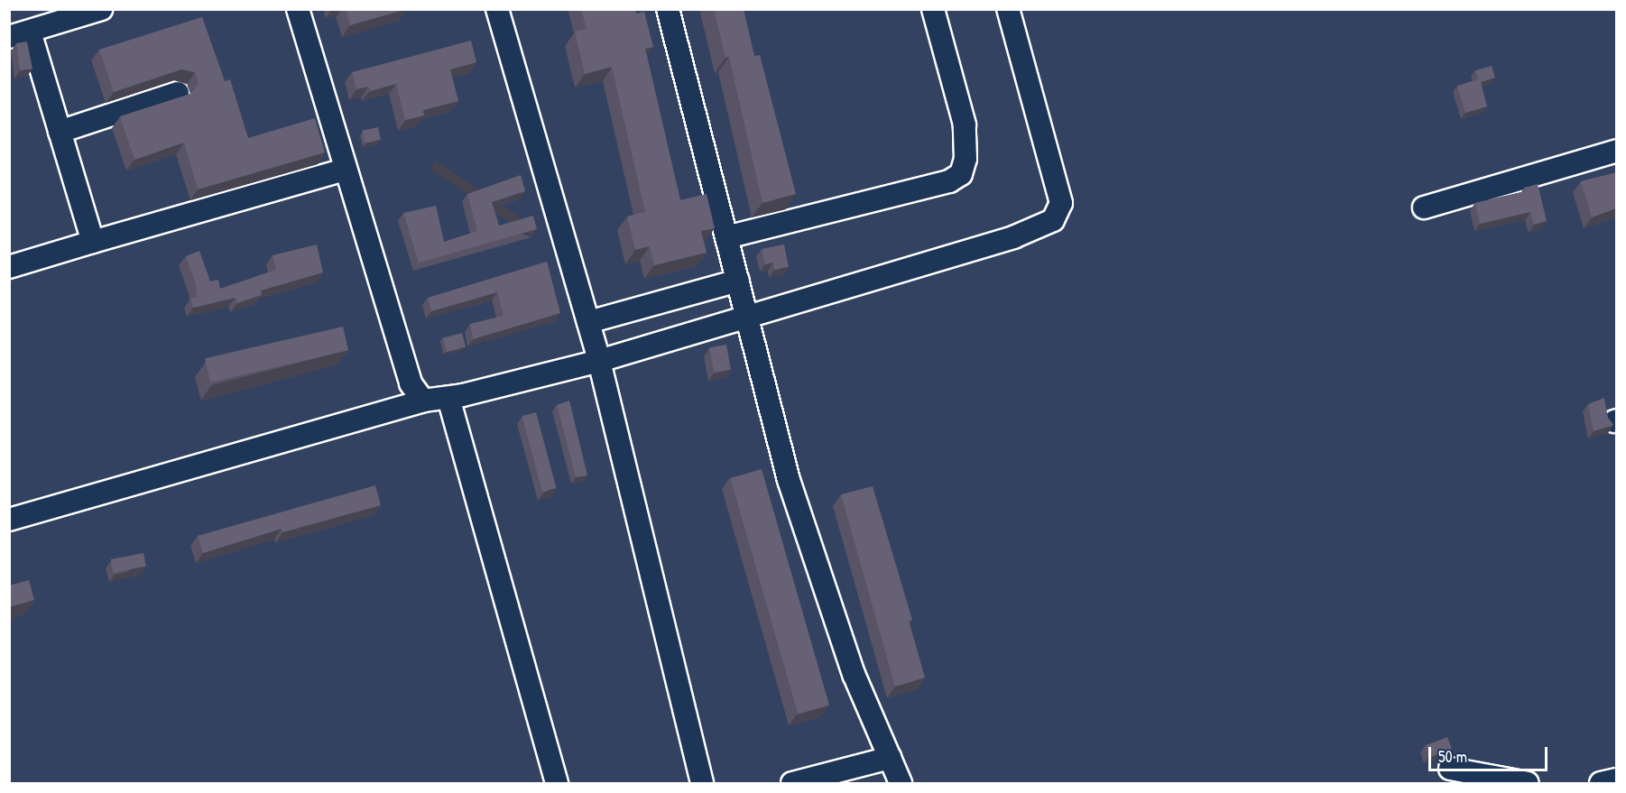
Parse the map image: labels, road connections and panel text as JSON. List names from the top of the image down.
{
  "scale_bar": "50 m"
}
